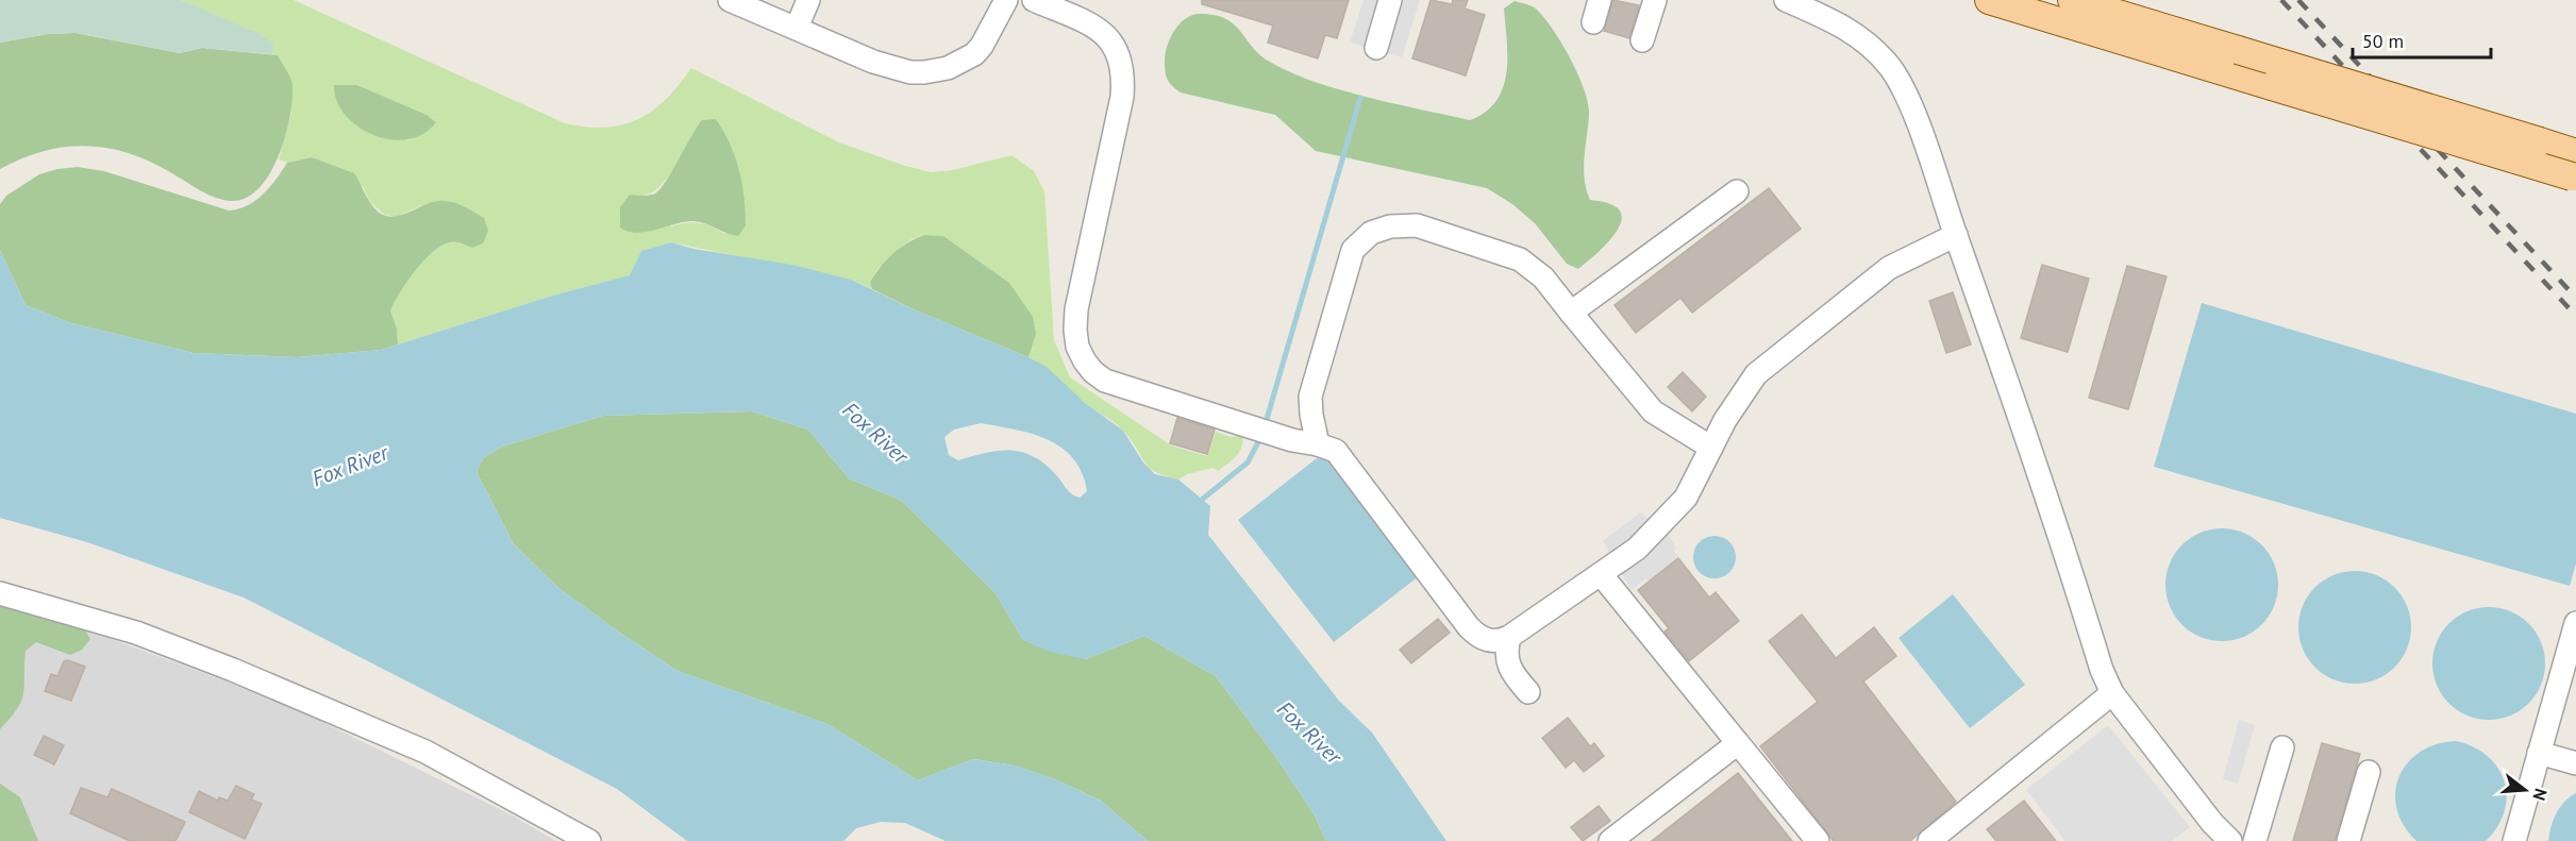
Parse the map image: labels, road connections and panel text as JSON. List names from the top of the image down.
{
  "water": ["Fox River"],
  "scale_bar": "50 m",
  "north": "right"
}
